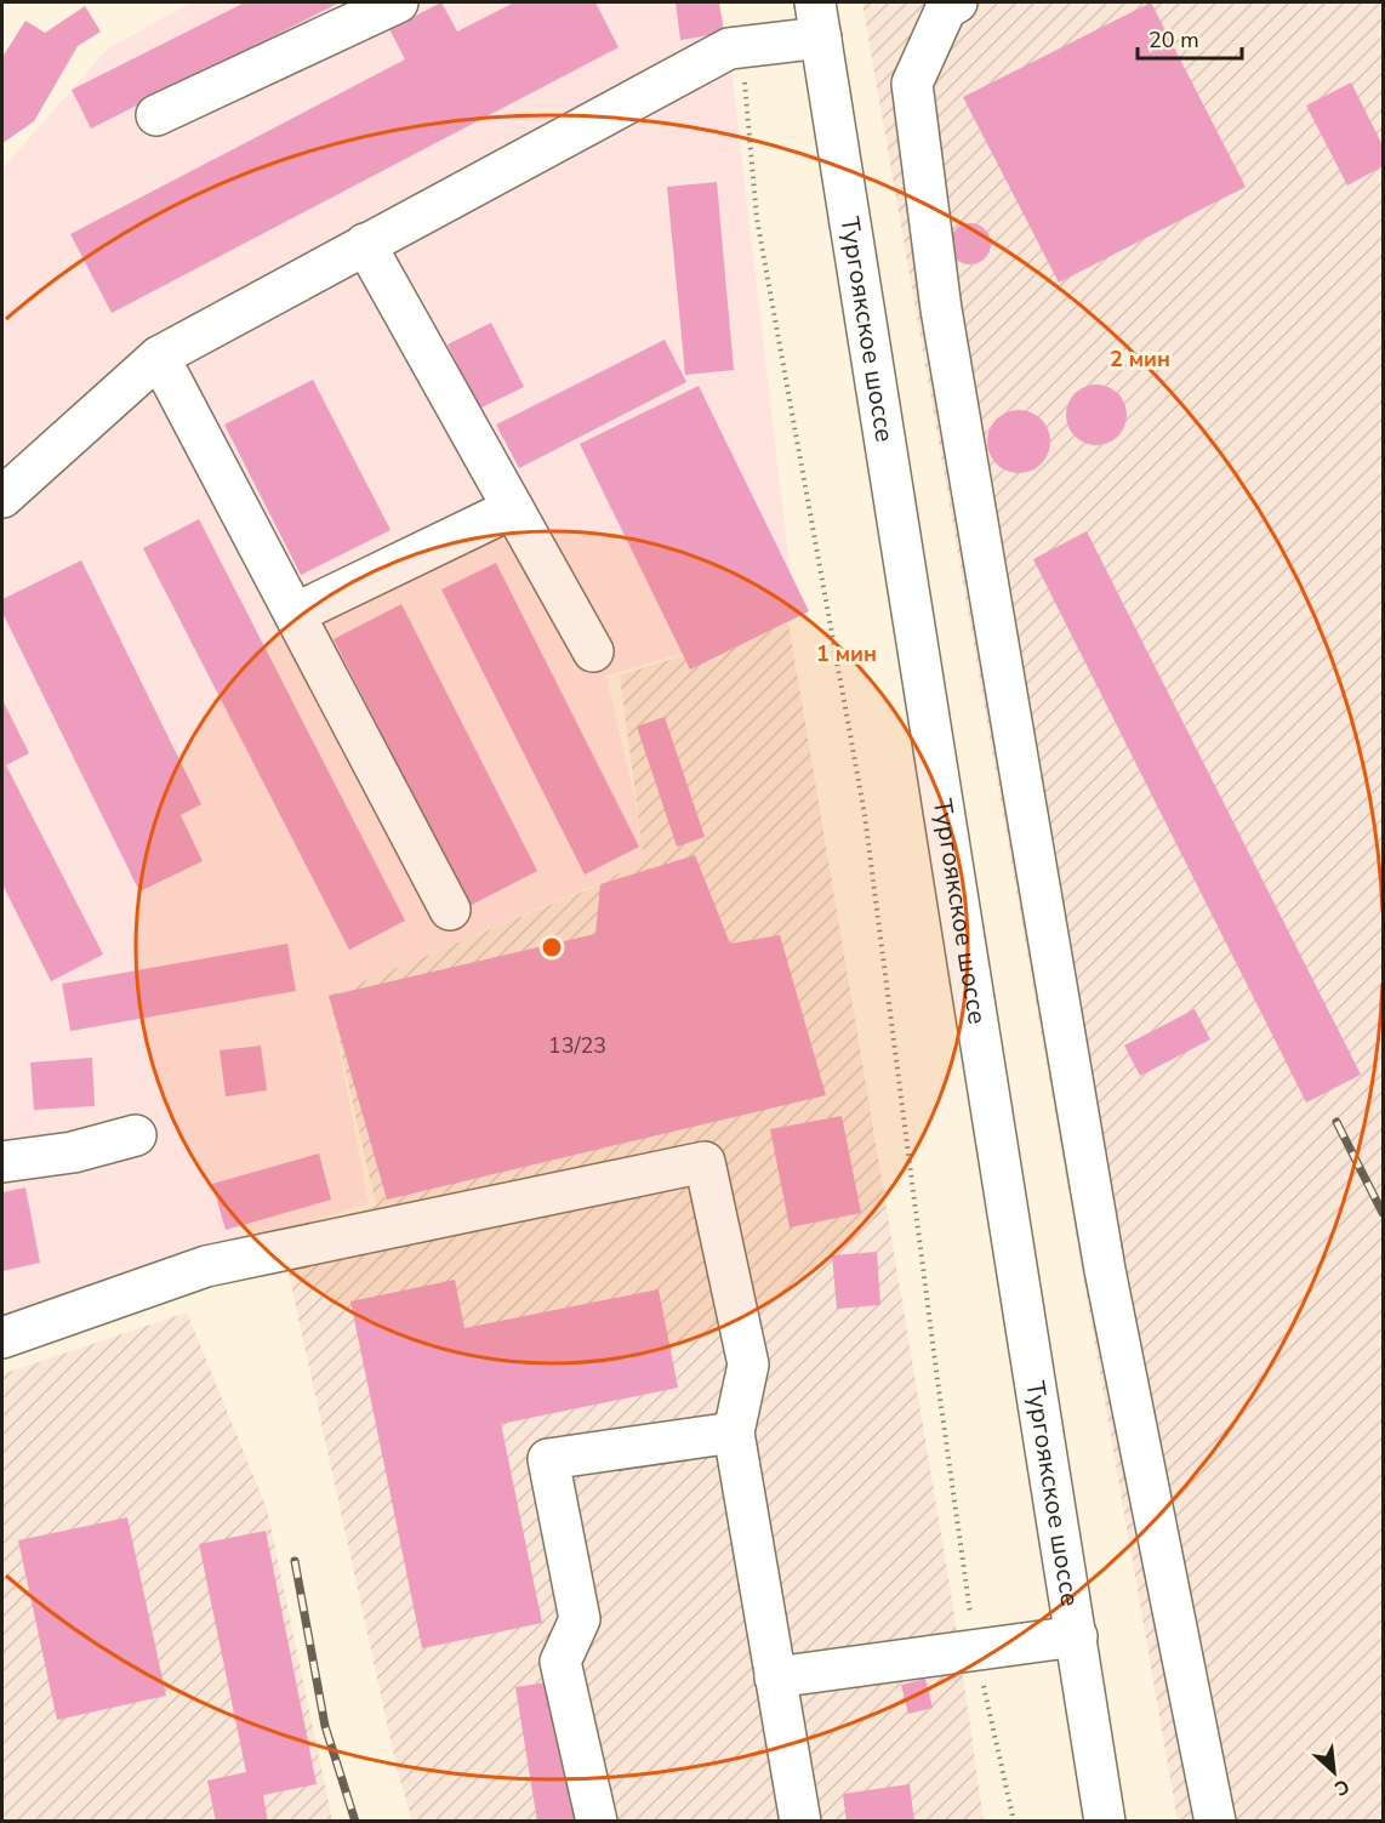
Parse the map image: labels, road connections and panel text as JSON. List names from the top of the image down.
{
  "streets": {
    "main road": ["Тургоякское шоссе"]
  },
  "house_numbers": ["13/23"],
  "scale_bar": "20 m",
  "north": "bottom right",
  "rings": ["2 мин", "1 мин"]
}
